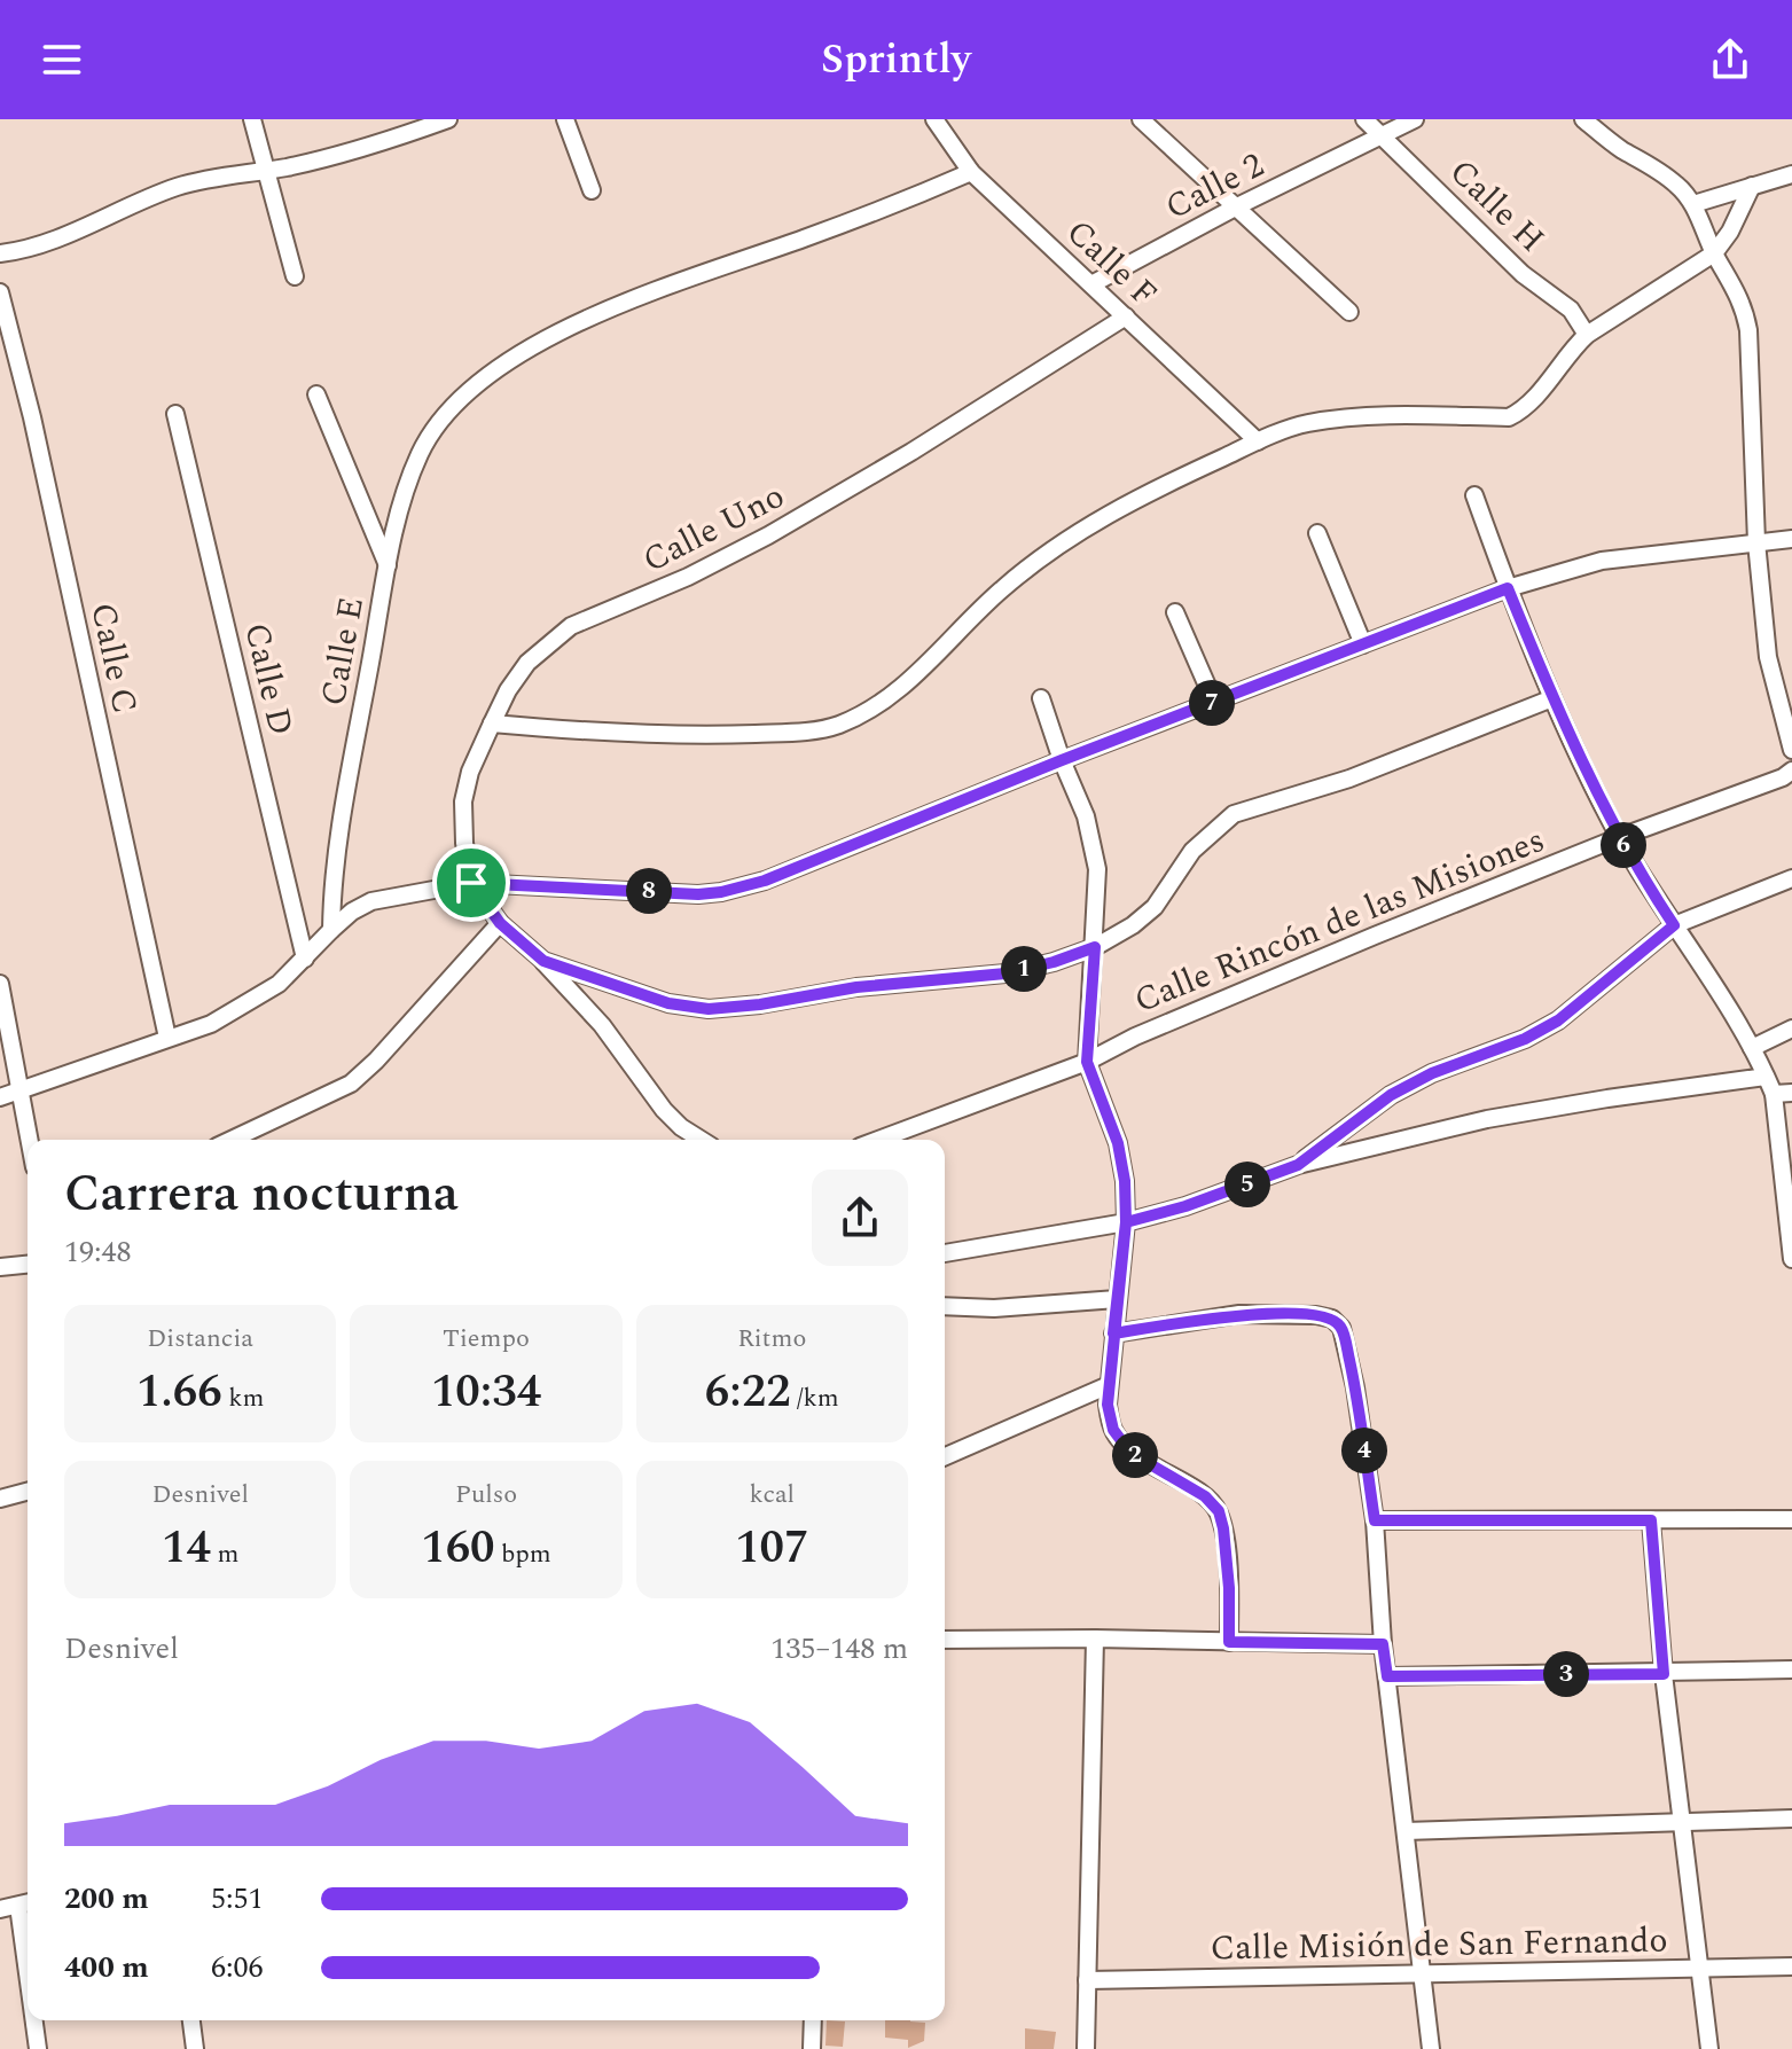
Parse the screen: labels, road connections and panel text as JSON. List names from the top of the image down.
{
  "streets": {
    "street": [
      "Calle 2",
      "Calle H",
      "Calle F",
      "Calle Uno",
      "Calle E",
      "Calle C",
      "Calle D",
      "Calle Rincón de las Misiones",
      "Calle Misión de San Fernando"
    ]
  },
  "crossings": [
    ["Calle 2", "Calle H"],
    ["Calle 2", "Calle F"],
    ["Calle F", "Calle Uno"]
  ],
  "page": {
    "header": "Sprintly",
    "pins": [
      "7",
      "6",
      "8",
      "1",
      "5",
      "4",
      "2",
      "3"
    ],
    "heading": ["Carrera nocturna", "19:48"],
    "stats": [
      ["Distancia", "1.66 km"],
      ["Tiempo", "10:34"],
      ["Ritmo", "6:22 /km"],
      ["Desnivel", "14 m"],
      ["Pulso", "160 bpm"],
      ["kcal", "107"]
    ],
    "chart": ["Desnivel", "135–148 m"],
    "list": [
      {
        "name": "200 m",
        "note": "5:51"
      },
      {
        "name": "400 m",
        "note": "6:06"
      }
    ]
  }
}
